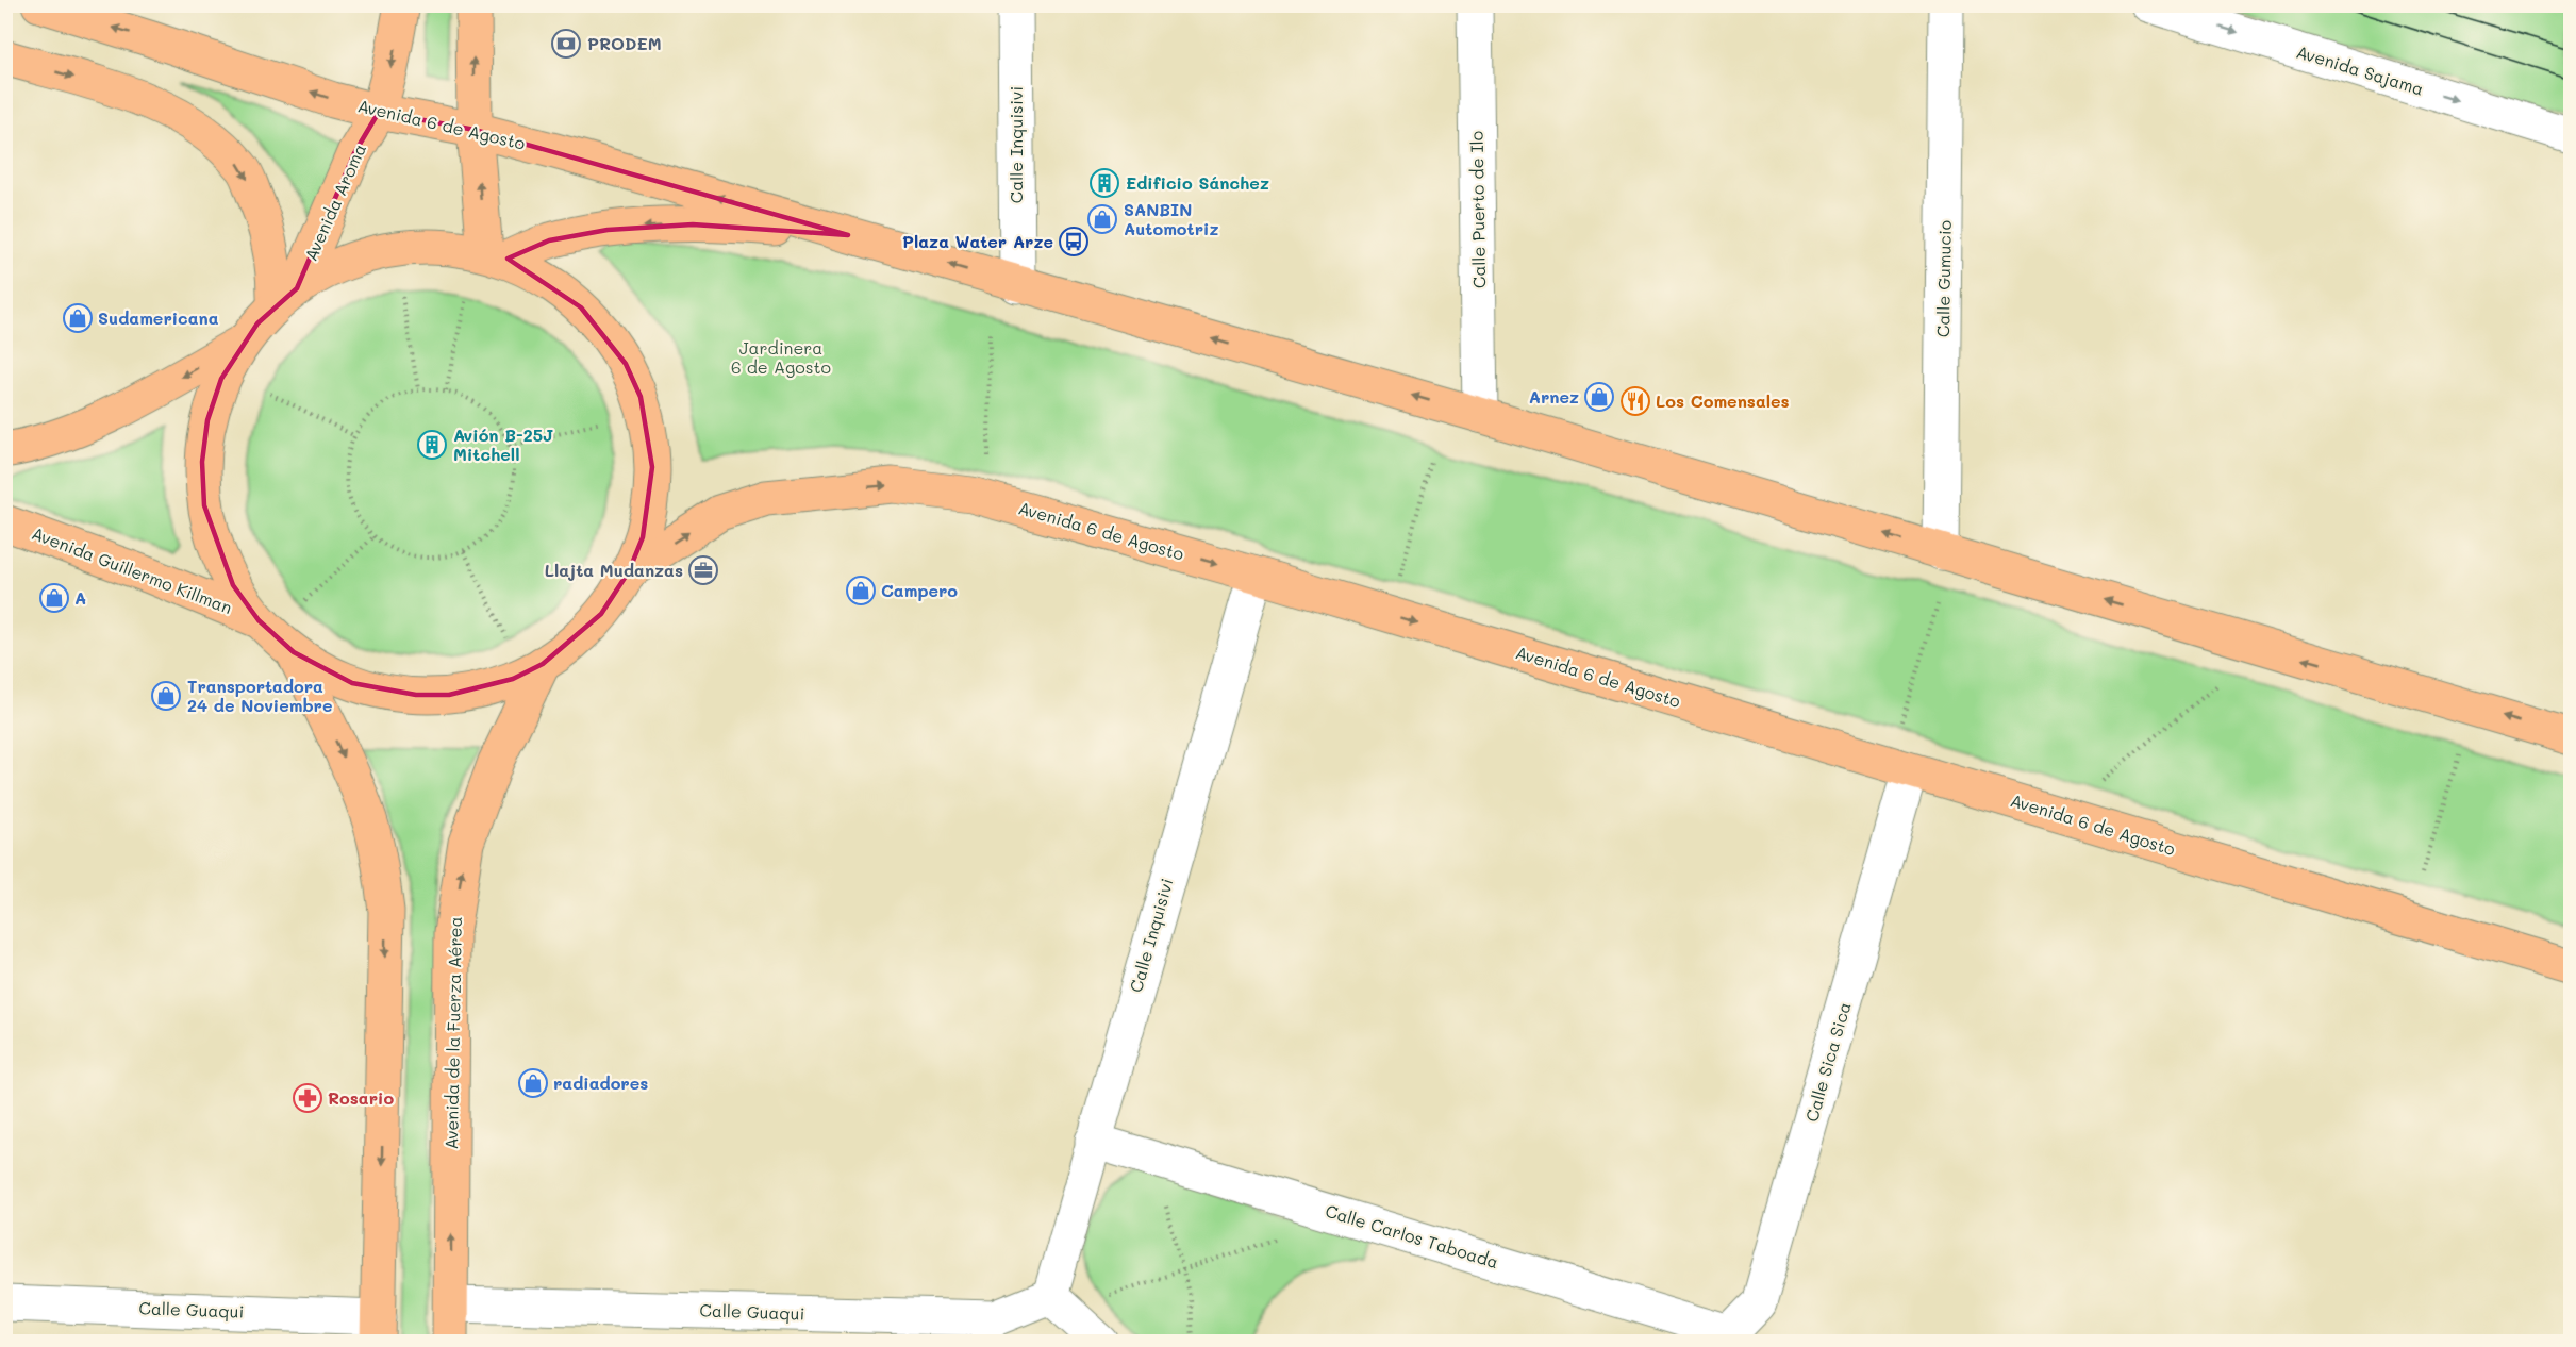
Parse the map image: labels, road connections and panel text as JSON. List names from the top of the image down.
{
  "streets": {
    "main road": [
      "Avenida 6 de Agosto",
      "Avenida Aroma",
      "Avenida Guillermo Killman",
      "Avenida de la Fuerza Aérea"
    ],
    "street": [
      "Avenida Sajama",
      "Calle Inquisivi",
      "Calle Puerto de Ilo",
      "Calle Gumucio",
      "Calle Sica Sica",
      "Calle Carlos Taboada",
      "Calle Guaqui"
    ]
  },
  "crossings": [
    ["Avenida 6 de Agosto", "Calle Inquisivi"],
    ["Avenida 6 de Agosto", "Avenida Aroma"],
    ["Avenida 6 de Agosto", "Calle Puerto de Ilo"],
    ["Avenida 6 de Agosto", "Calle Gumucio"],
    ["Avenida 6 de Agosto", "Calle Sica Sica"],
    ["Calle Inquisivi", "Calle Carlos Taboada"],
    ["Calle Inquisivi", "Calle Guaqui"],
    ["Avenida de la Fuerza Aérea", "Calle Guaqui"],
    ["Calle Sica Sica", "Calle Carlos Taboada"]
  ],
  "one_way": ["Avenida Sajama"],
  "parks": ["Jardinera 6 de Agosto"],
  "places": {
    "bank": ["PRODEM"],
    "building": ["Edificio Sánchez", "Avión B-25J Mitchell"],
    "shop": [
      "SANBIN Automotriz",
      "Sudamericana",
      "Arnez",
      "Campero",
      "A",
      "Transportadora 24 de Noviembre",
      "radiadores"
    ],
    "bus stop": ["Plaza Water Arze"],
    "restaurant": ["Los Comensales"],
    "office": ["Llajta Mudanzas"],
    "pharmacy": ["Rosario"]
  }
}
